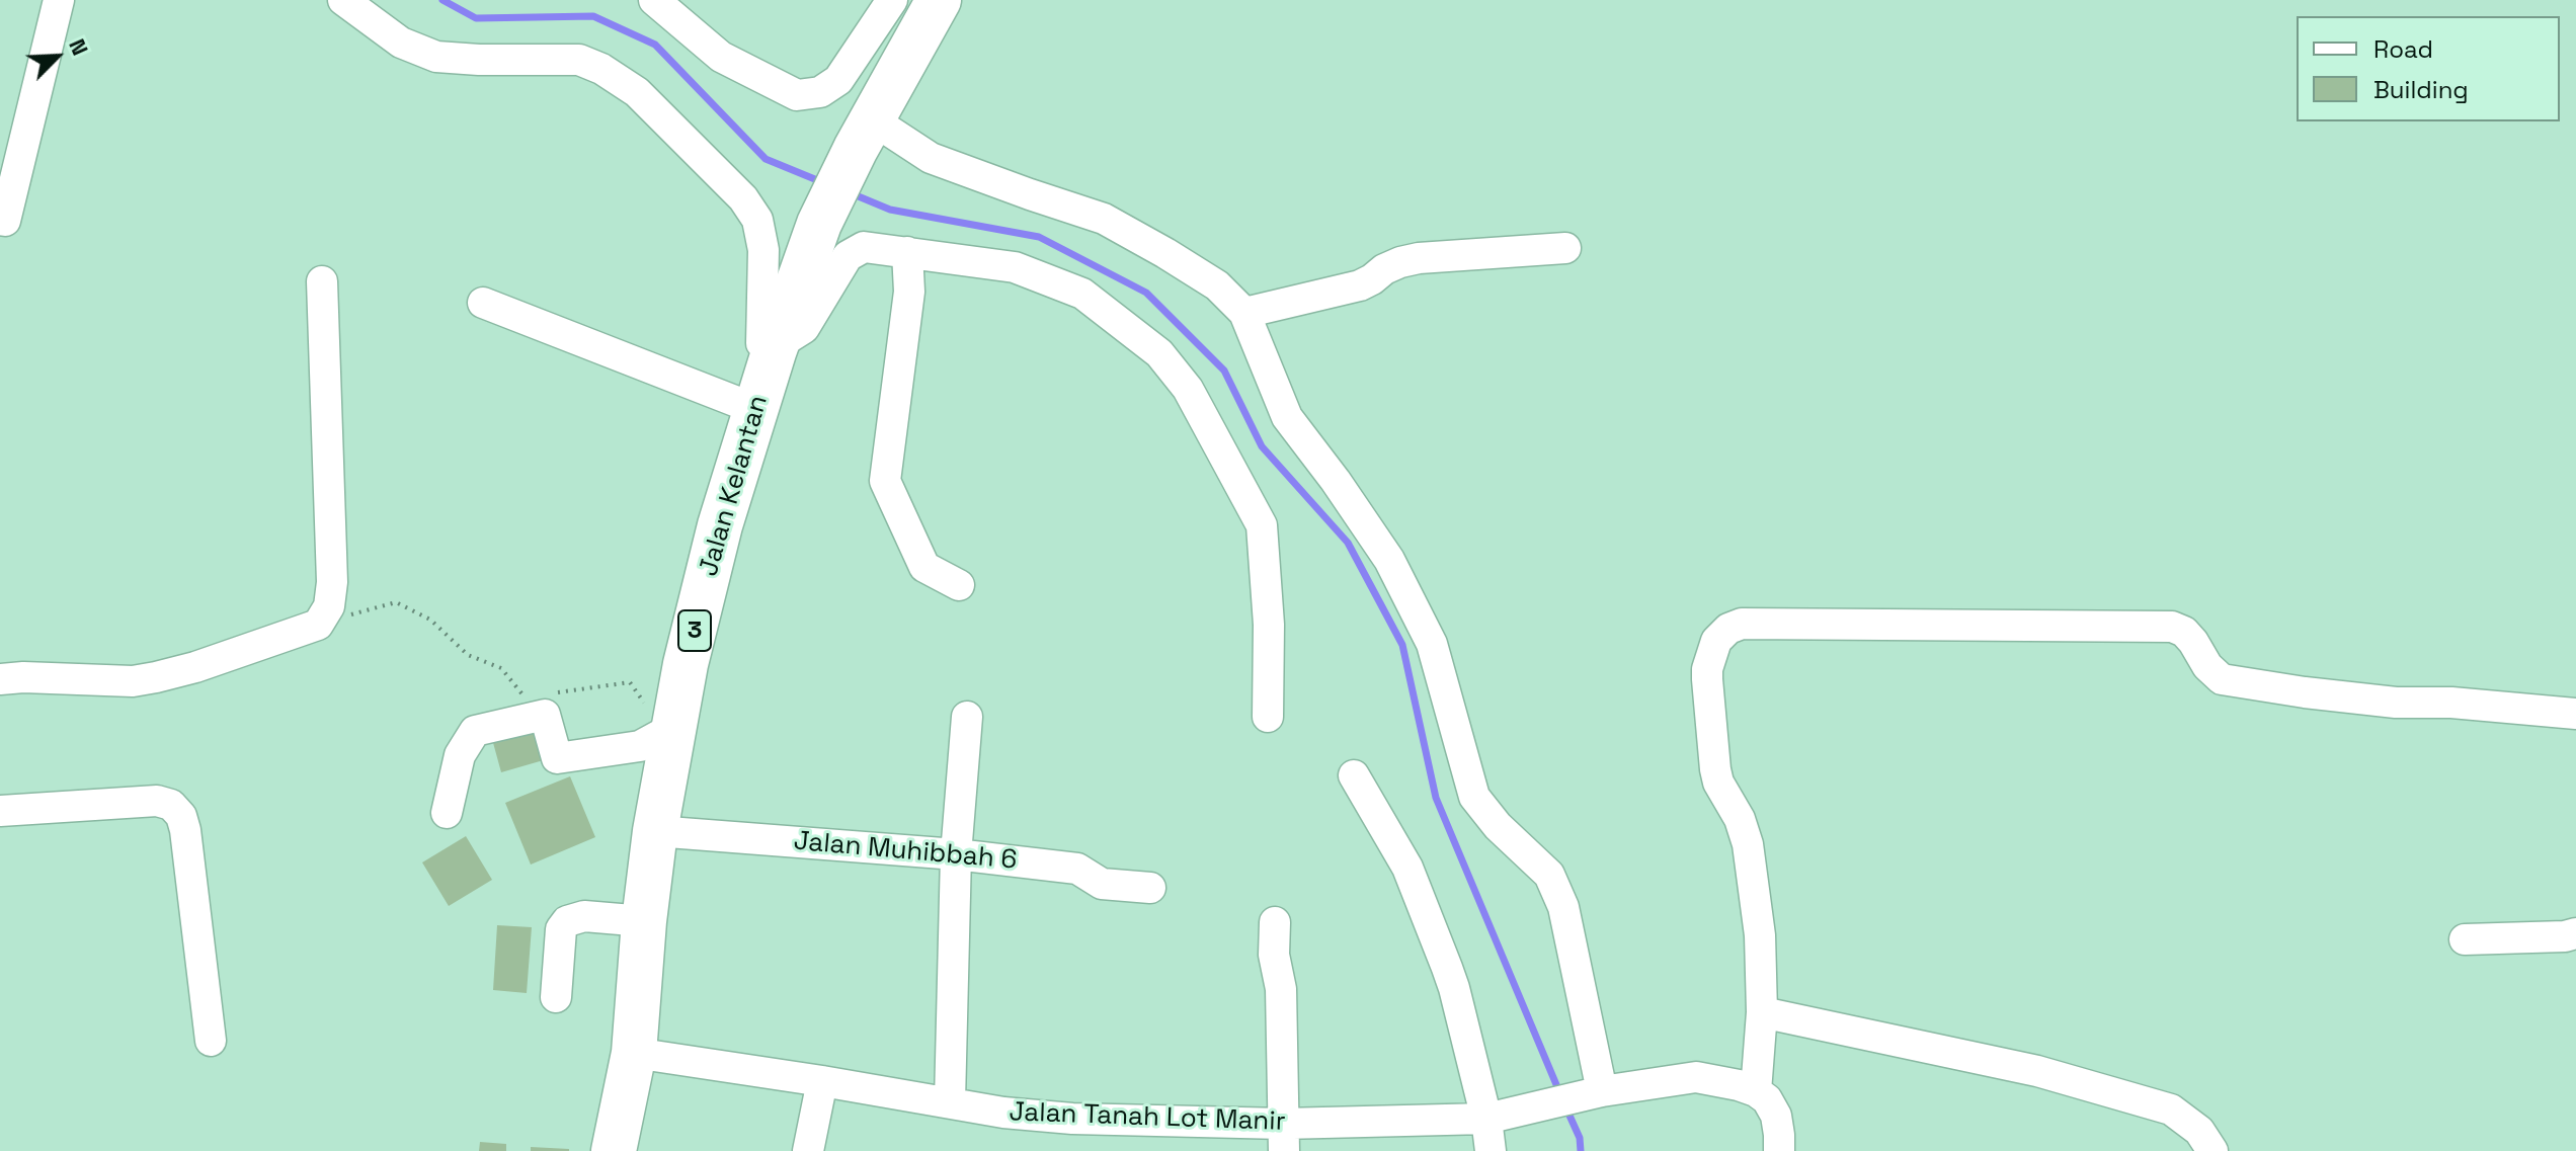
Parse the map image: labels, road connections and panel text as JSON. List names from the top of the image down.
{
  "streets": {
    "highway": ["Jalan Kelantan", "3"],
    "street": ["Jalan Muhibbah 6", "Jalan Tanah Lot Manir"]
  },
  "crossings": [
    ["Jalan Kelantan", "Jalan Muhibbah 6"],
    ["Jalan Kelantan", "Jalan Tanah Lot Manir"]
  ],
  "legend": ["Road", "Building"],
  "north": "top right"
}
